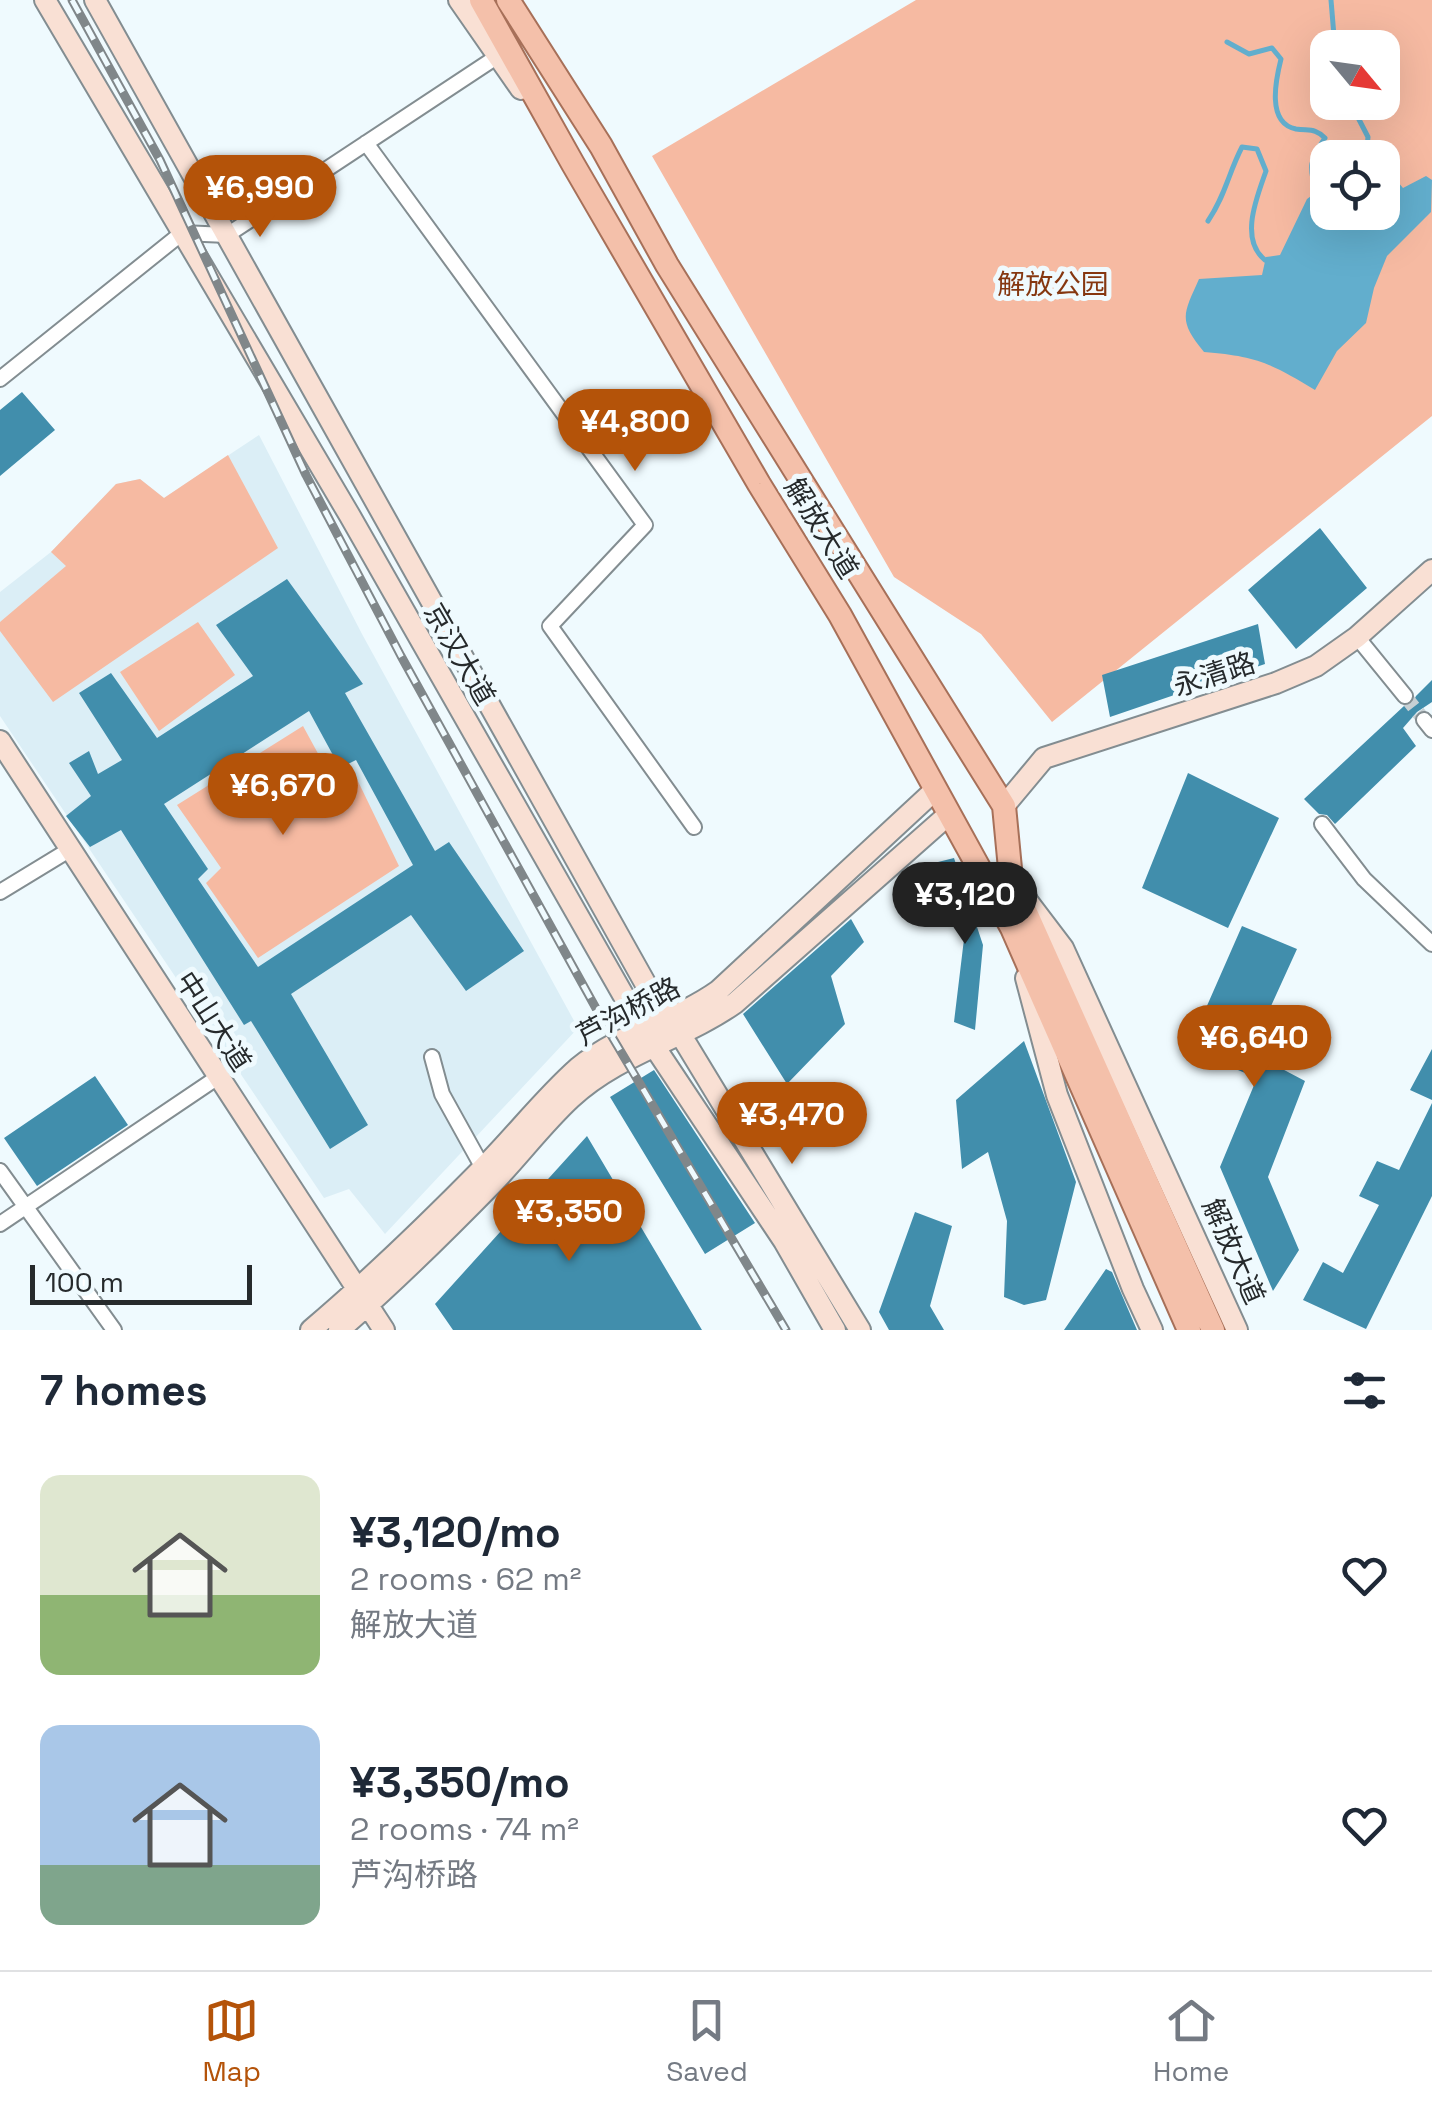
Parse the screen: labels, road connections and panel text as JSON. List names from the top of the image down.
{
  "streets": {
    "main road": [
      "解放大道",
      "京汉大道",
      "永清路",
      "芦沟桥路",
      "中山大道"
    ]
  },
  "crossings": [
    ["解放大道", "永清路"],
    ["解放大道", "芦沟桥路"],
    ["京汉大道", "芦沟桥路"],
    ["芦沟桥路", "中山大道"]
  ],
  "parks": ["解放公园"],
  "scale_bar": "100 m",
  "north": "bottom right",
  "page": {
    "price": [
      "¥6,990",
      "¥4,800",
      "¥6,670",
      "¥3,120",
      "¥6,640",
      "¥3,470",
      "¥3,350"
    ],
    "scale": "100 m",
    "heading": "7 homes",
    "list": [
      {
        "name": "¥3,120/mo",
        "note": "2 rooms · 62 m² · 解放大道"
      },
      {
        "name": "¥3,350/mo",
        "note": "2 rooms · 74 m² · 芦沟桥路"
      }
    ],
    "tabs": ["Map", "Saved", "Home"]
  }
}
